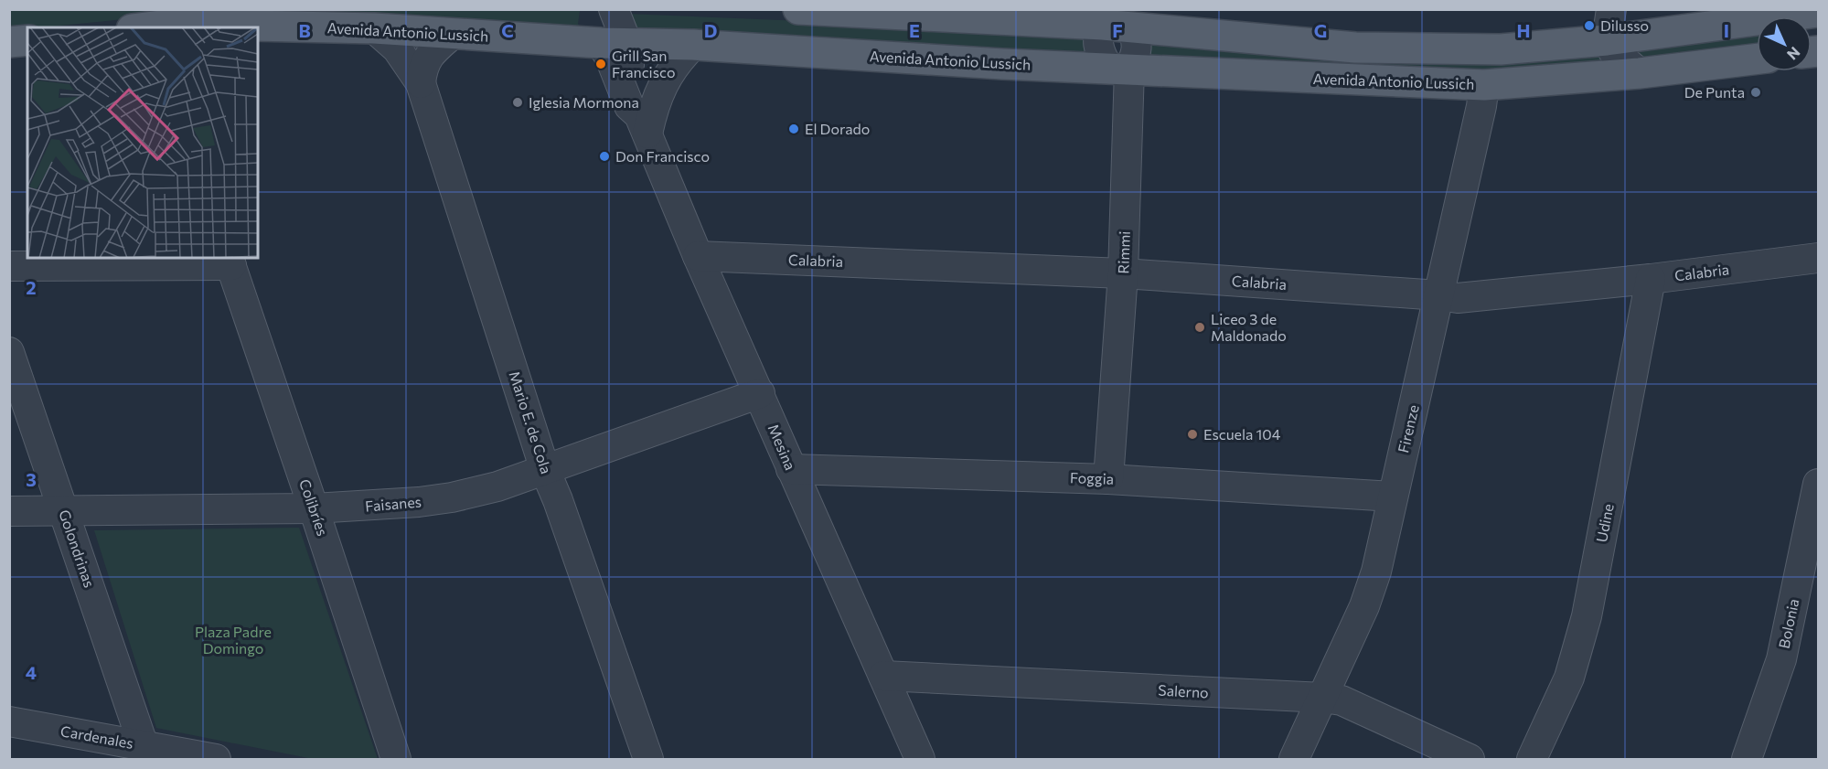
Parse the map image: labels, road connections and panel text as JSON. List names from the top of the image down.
{
  "streets": {
    "main road": ["Avenida Antonio Lussich"],
    "street": [
      "Rimmi",
      "Calabria",
      "Mario E. de Cola",
      "Firenze",
      "Mesina",
      "Foggia",
      "Faisanes",
      "Colibríes",
      "Udine",
      "Golondrinas",
      "Bolonia",
      "Salerno",
      "Cardenales"
    ]
  },
  "crossings": [
    ["Avenida Antonio Lussich", "Rimmi"],
    ["Avenida Antonio Lussich", "Mario E. de Cola"],
    ["Avenida Antonio Lussich", "Firenze"],
    ["Avenida Antonio Lussich", "Mesina"],
    ["Rimmi", "Calabria"],
    ["Rimmi", "Foggia"],
    ["Calabria", "Firenze"],
    ["Calabria", "Mesina"],
    ["Calabria", "Udine"],
    ["Mario E. de Cola", "Faisanes"],
    ["Firenze", "Foggia"],
    ["Firenze", "Salerno"],
    ["Mesina", "Foggia"],
    ["Mesina", "Faisanes"],
    ["Mesina", "Salerno"],
    ["Faisanes", "Colibríes"],
    ["Faisanes", "Golondrinas"],
    ["Golondrinas", "Cardenales"]
  ],
  "parks": ["Plaza Padre Domingo"],
  "places": [
    "Dilusso",
    "Grill San Francisco",
    "De Punta",
    "Iglesia Mormona",
    "El Dorado",
    "Don Francisco",
    "Liceo 3 de Maldonado",
    "Escuela 104"
  ],
  "north": "bottom right",
  "grid": {
    "columns": [
      "B",
      "C",
      "D",
      "E",
      "F",
      "G",
      "H",
      "I"
    ],
    "rows": ["2", "3", "4"]
  }
}
